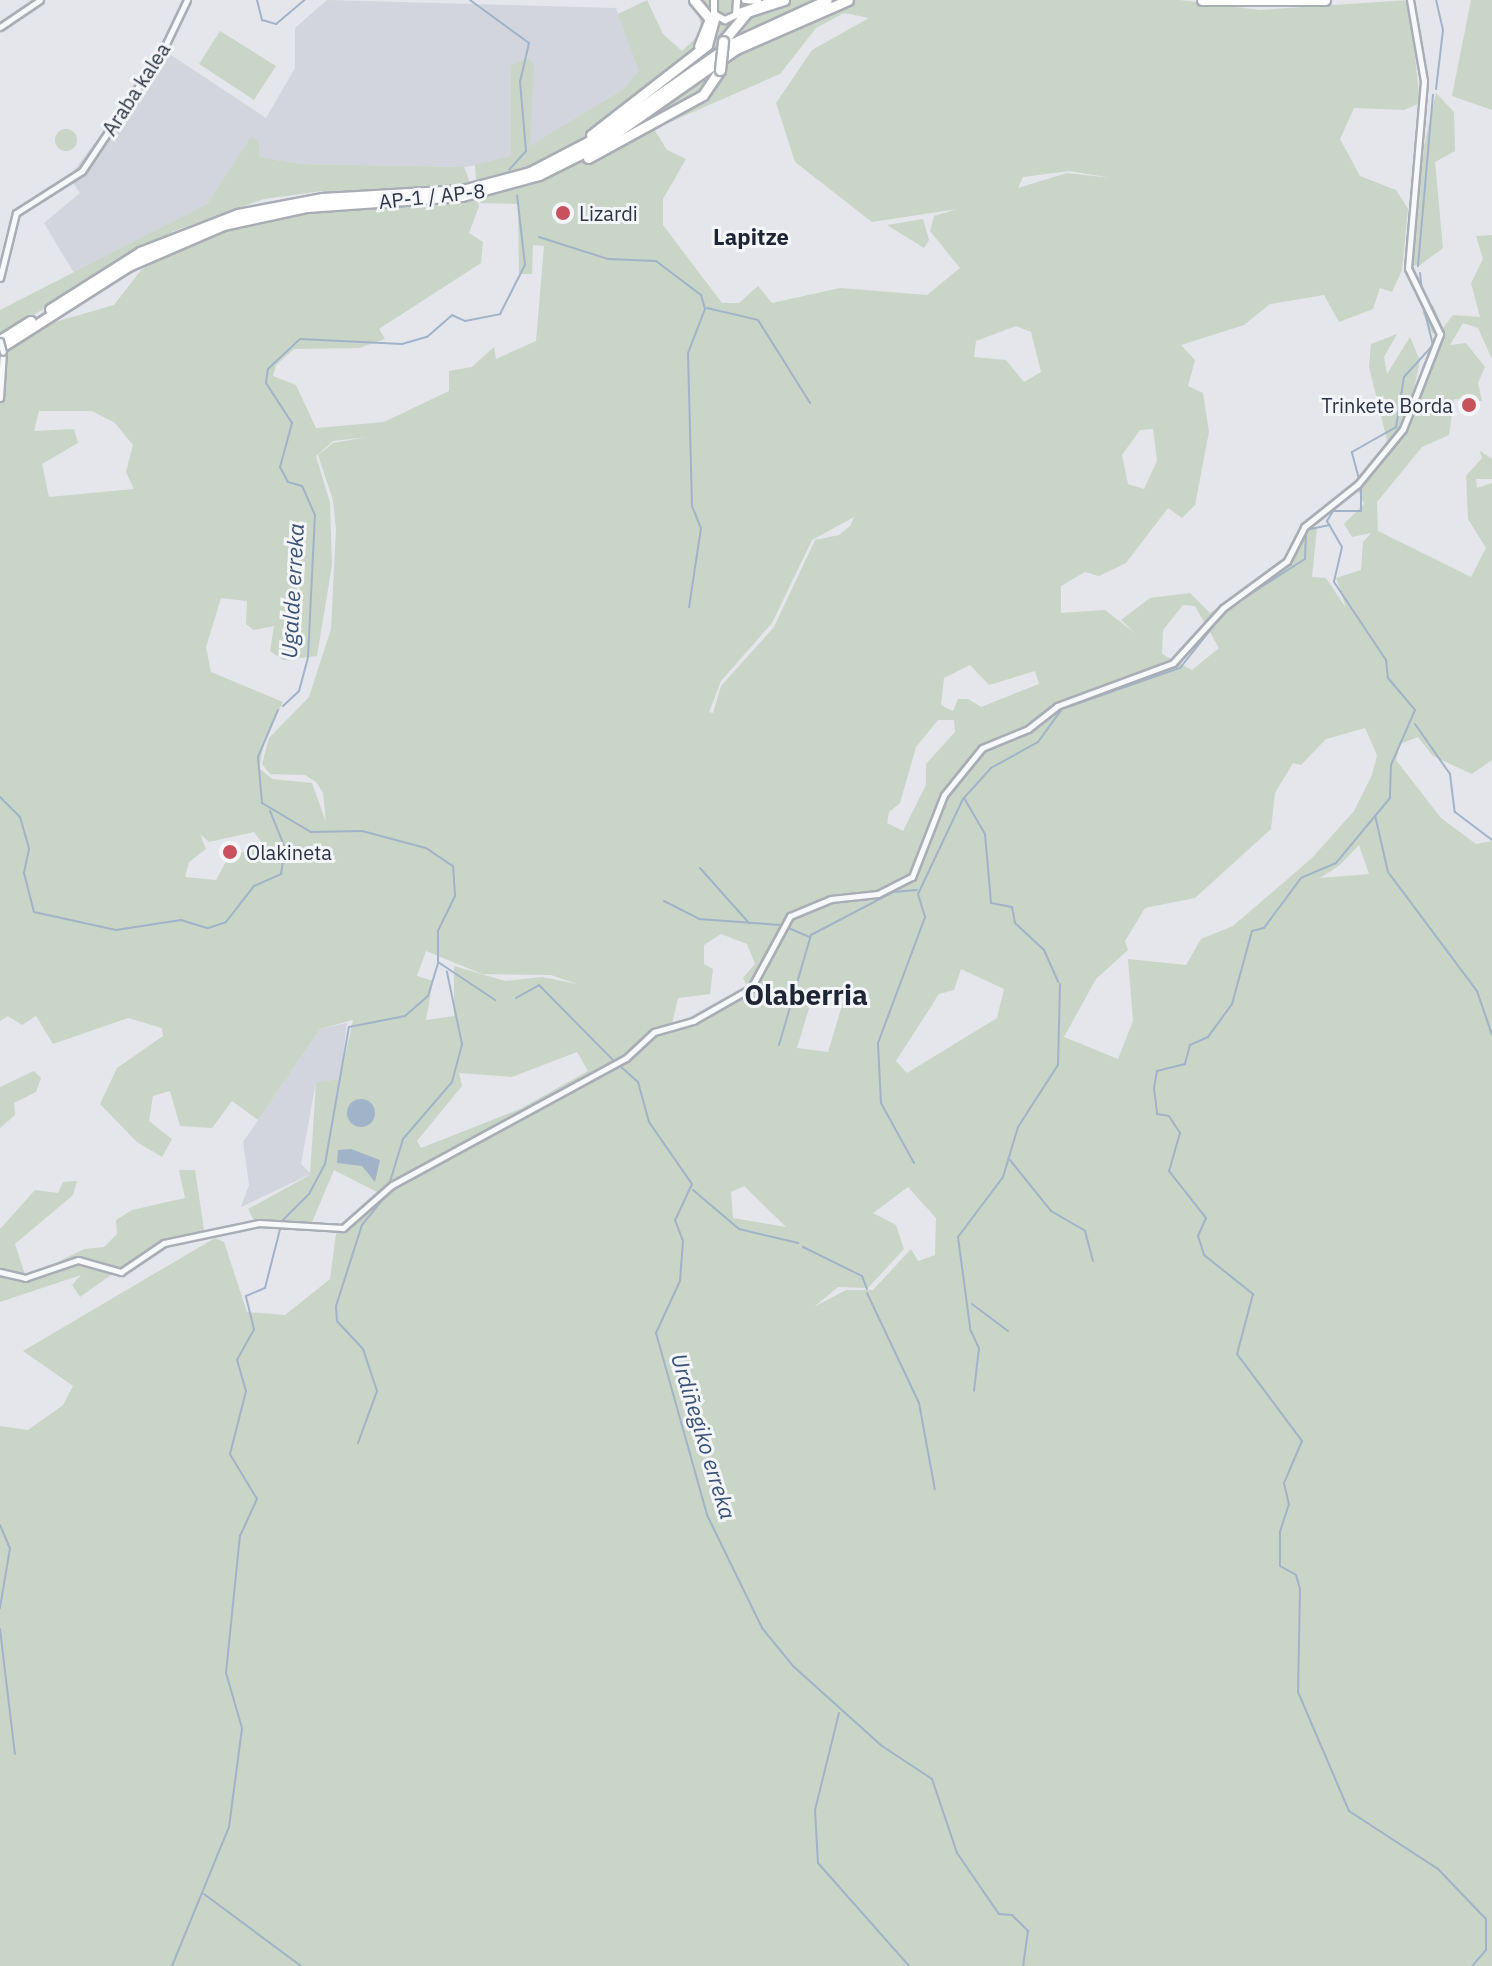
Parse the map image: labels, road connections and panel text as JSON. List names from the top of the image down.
{
  "streets": {
    "highway": ["AP-1 / AP-8"],
    "street": ["Araba kalea"]
  },
  "districts": ["Lapitze", "Olaberria"],
  "water": ["Ugalde erreka", "Urdiñegiko erreka"],
  "places": ["Lizardi", "Trinkete Borda", "Olakineta"]
}
